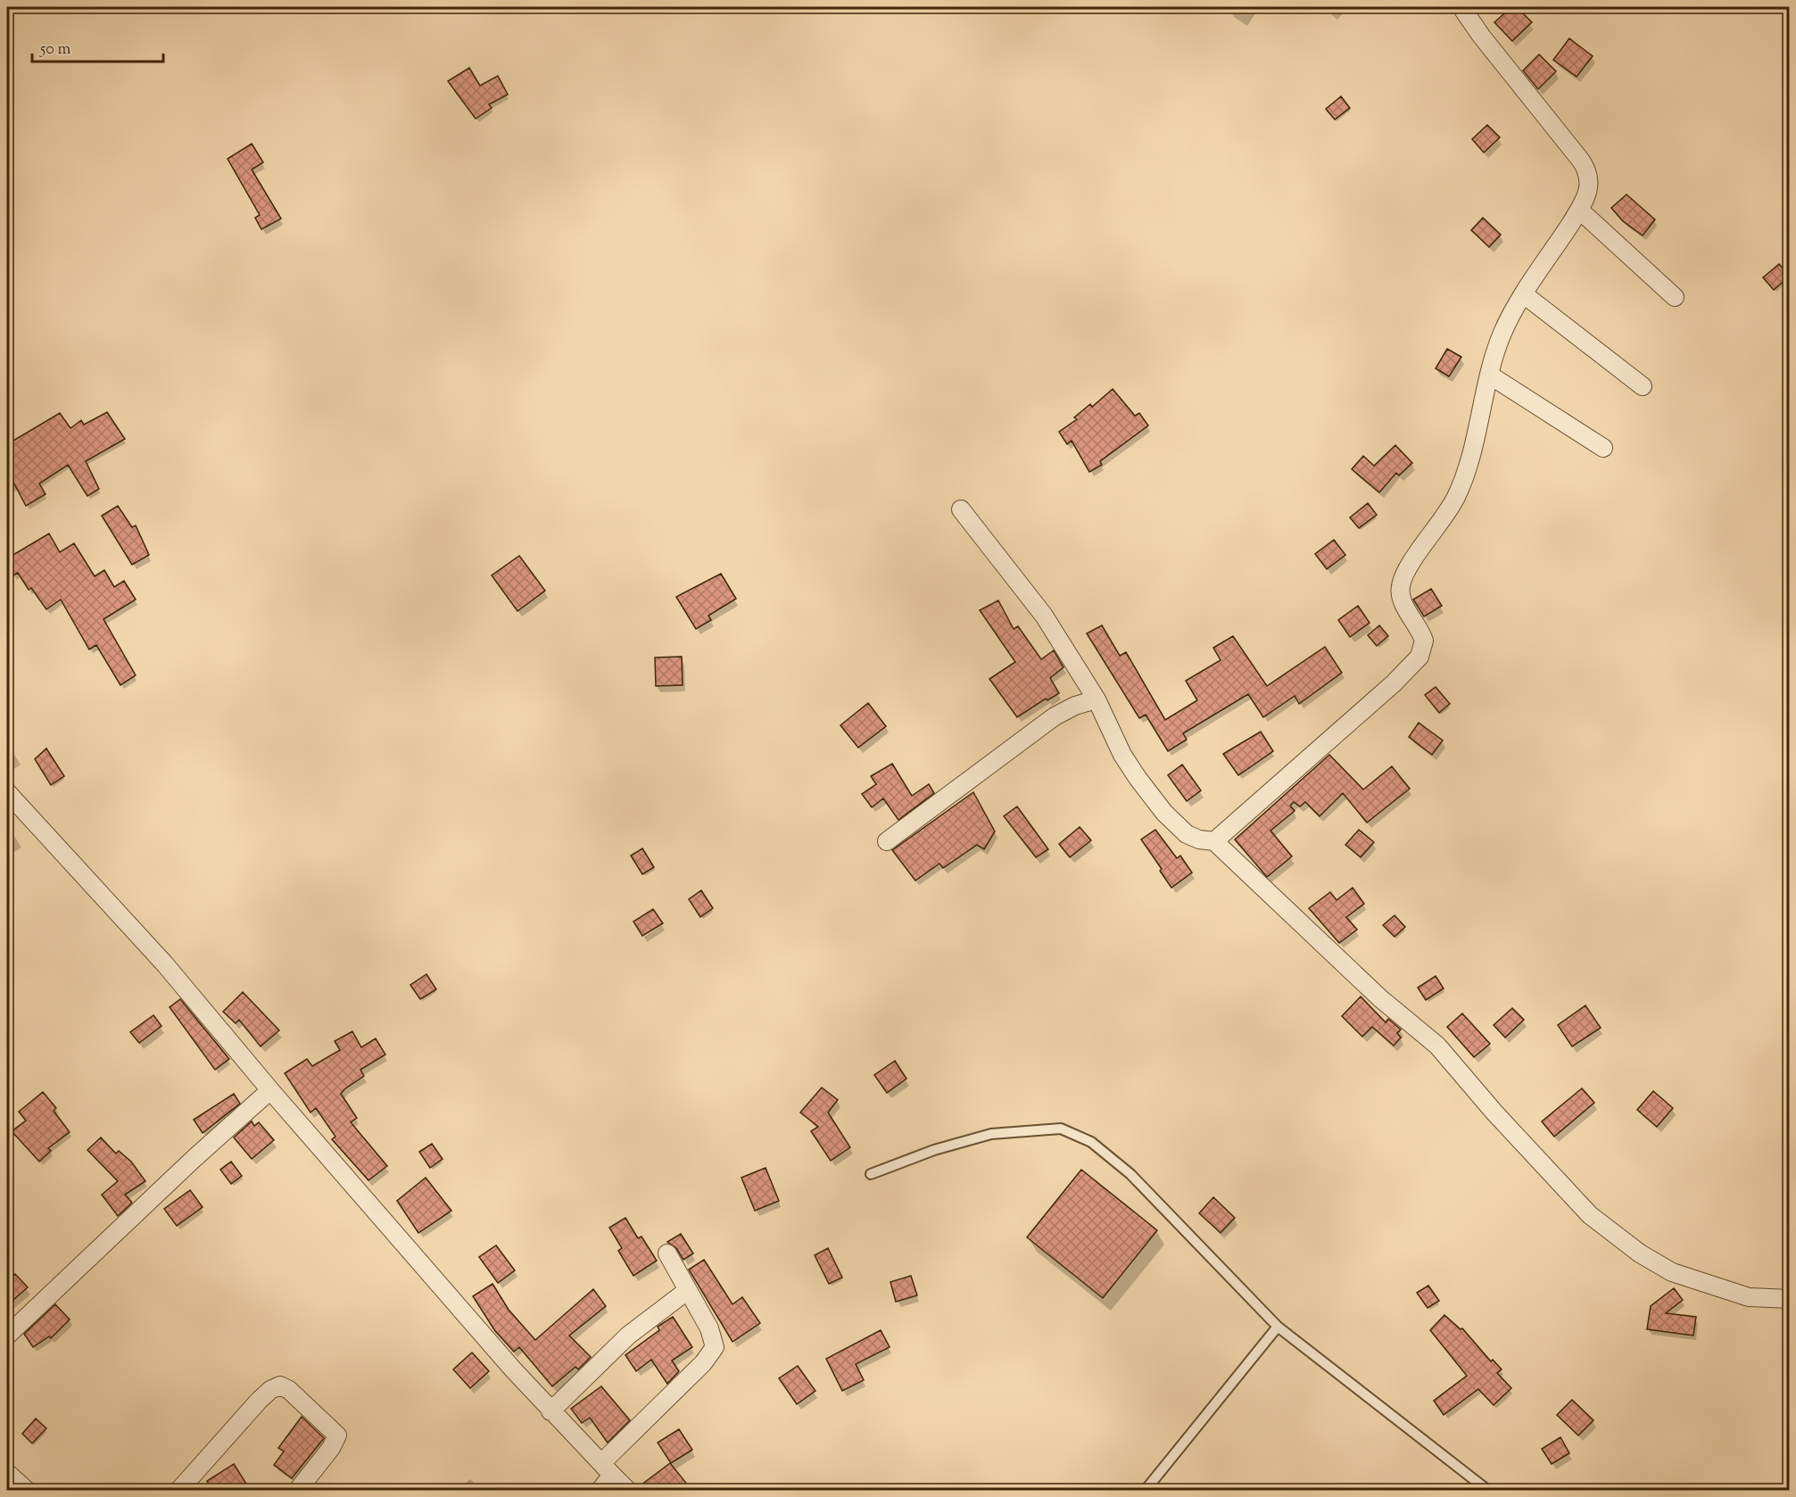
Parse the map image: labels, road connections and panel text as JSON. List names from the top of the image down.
{
  "scale_bar": "50 m"
}
